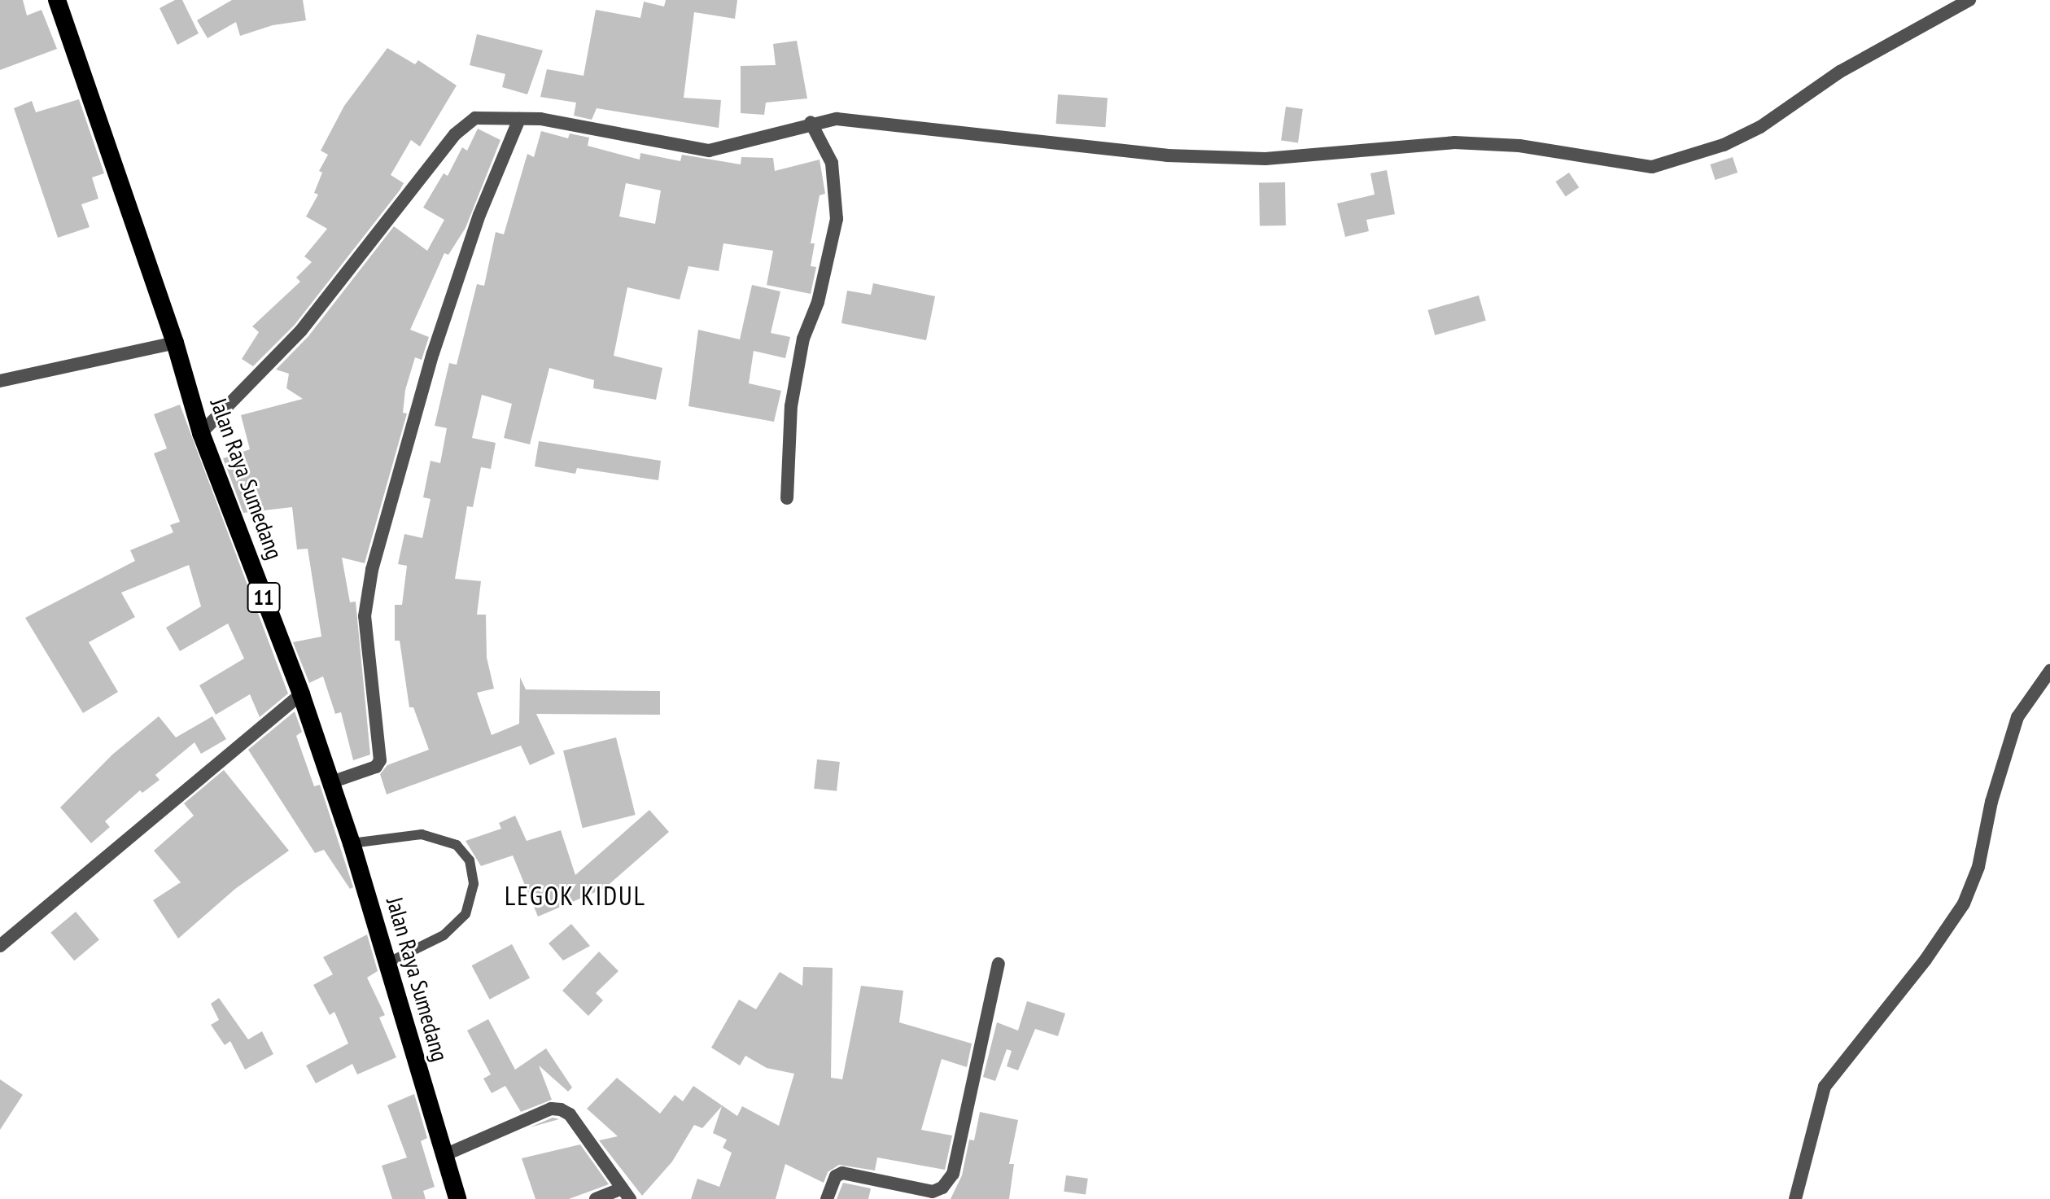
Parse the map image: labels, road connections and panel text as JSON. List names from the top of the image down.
{
  "streets": {
    "highway": ["Jalan Raya Sumedang", "11"]
  },
  "districts": ["LEGOK KIDUL"]
}
